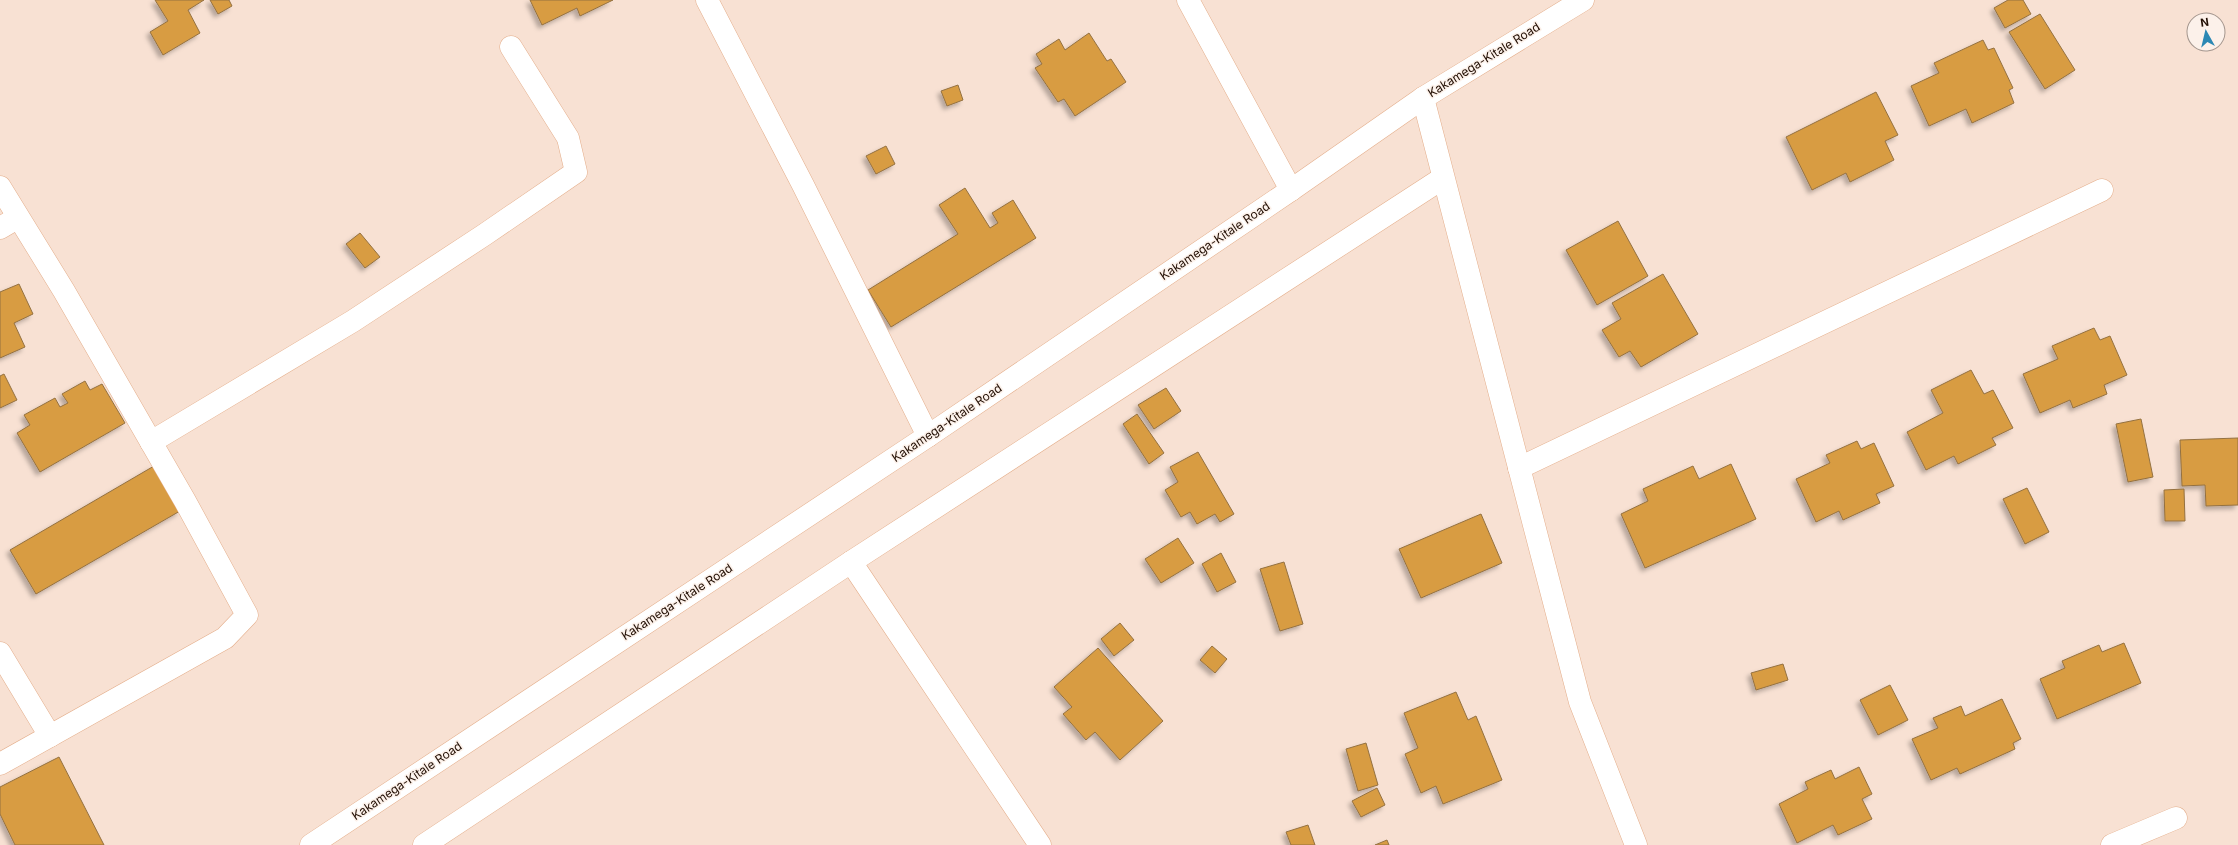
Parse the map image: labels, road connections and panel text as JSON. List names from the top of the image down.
{
  "streets": {
    "main road": ["Kakamega-Kitale Road"]
  },
  "north": "top"
}
